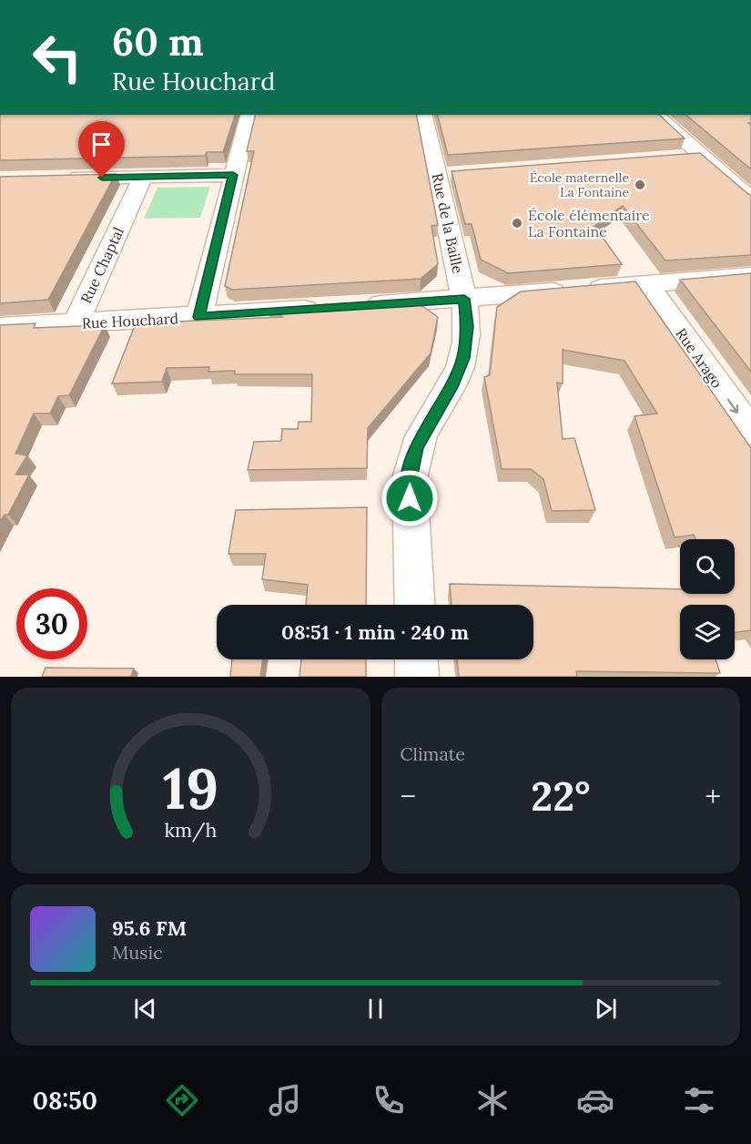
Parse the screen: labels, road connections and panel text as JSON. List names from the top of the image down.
{
  "streets": {
    "street": [
      "Rue de la Baille",
      "Rue Chaptal",
      "Rue Houchard",
      "Rue Arago"
    ]
  },
  "crossings": [
    ["Rue Chaptal", "Rue Houchard"]
  ],
  "one_way": ["Rue Arago"],
  "places": ["École maternelle La Fontaine", "École élémentaire La Fontaine"],
  "page": {
    "turn": ["60 m", "Rue Houchard"],
    "limit": "30",
    "trip": "08:51 · 1 min · 240 m",
    "tile": "Climate",
    "heat": ["−", "22°", "+"],
    "song": ["95.6 FM", "Music"],
    "tabs": "08:50",
    "gauge": ["19", "km/h"]
  }
}
